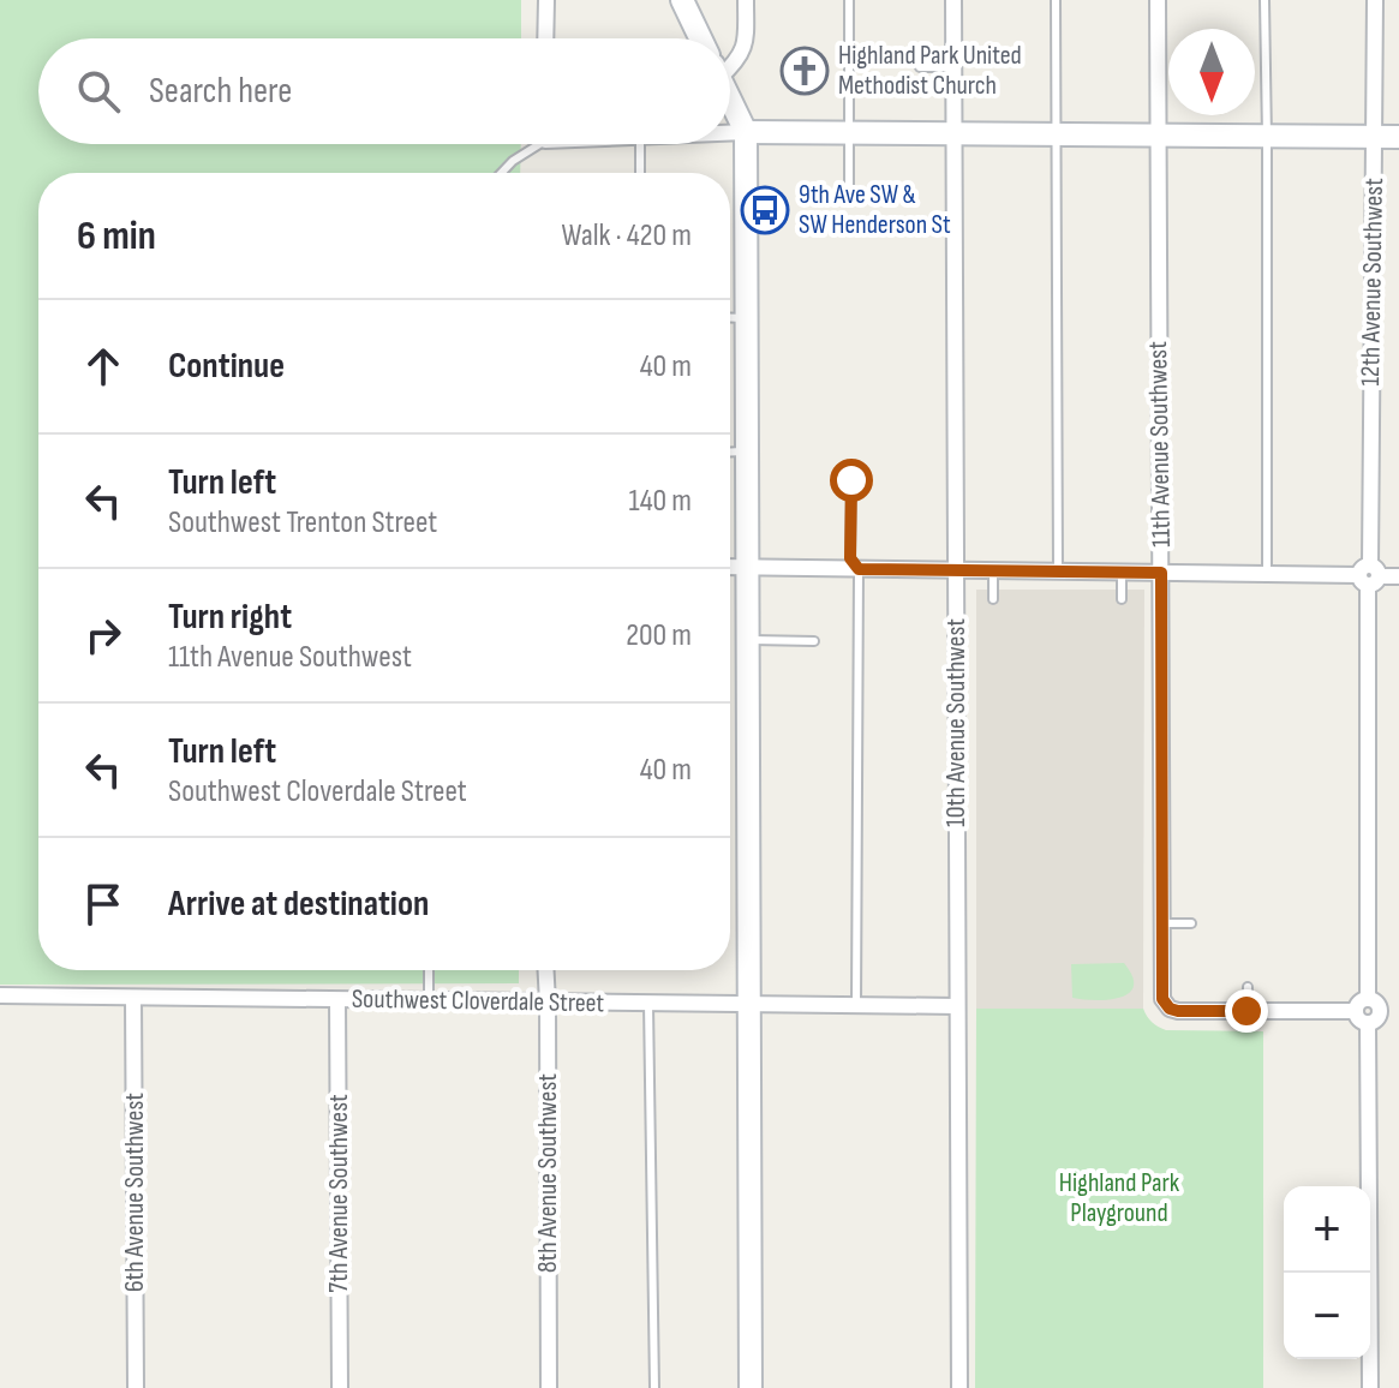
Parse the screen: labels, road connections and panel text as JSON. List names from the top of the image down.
{
  "streets": {
    "street": [
      "12th Avenue Southwest",
      "11th Avenue Southwest",
      "10th Avenue Southwest",
      "Southwest Cloverdale Street",
      "8th Avenue Southwest",
      "6th Avenue Southwest",
      "7th Avenue Southwest"
    ]
  },
  "crossings": [
    ["10th Avenue Southwest", "Southwest Cloverdale Street"],
    ["Southwest Cloverdale Street", "8th Avenue Southwest"],
    ["Southwest Cloverdale Street", "6th Avenue Southwest"],
    ["Southwest Cloverdale Street", "7th Avenue Southwest"]
  ],
  "parks": ["Highland Park Playground"],
  "places": {
    "church": ["Highland Park United Methodist Church"],
    "bus stop": ["9th Ave SW & SW Henderson St"]
  },
  "north": "bottom",
  "page": {
    "search": "Search here",
    "heading": ["6 min", "Walk · 420 m"],
    "list": [
      ["Continue", "40 m"],
      ["Turn left", "Southwest Trenton Street", "140 m"],
      ["Turn right", "11th Avenue Southwest", "200 m"],
      ["Turn left", "Southwest Cloverdale Street", "40 m"],
      "Arrive at destination"
    ],
    "map_buttons": ["+", "−"]
  }
}
